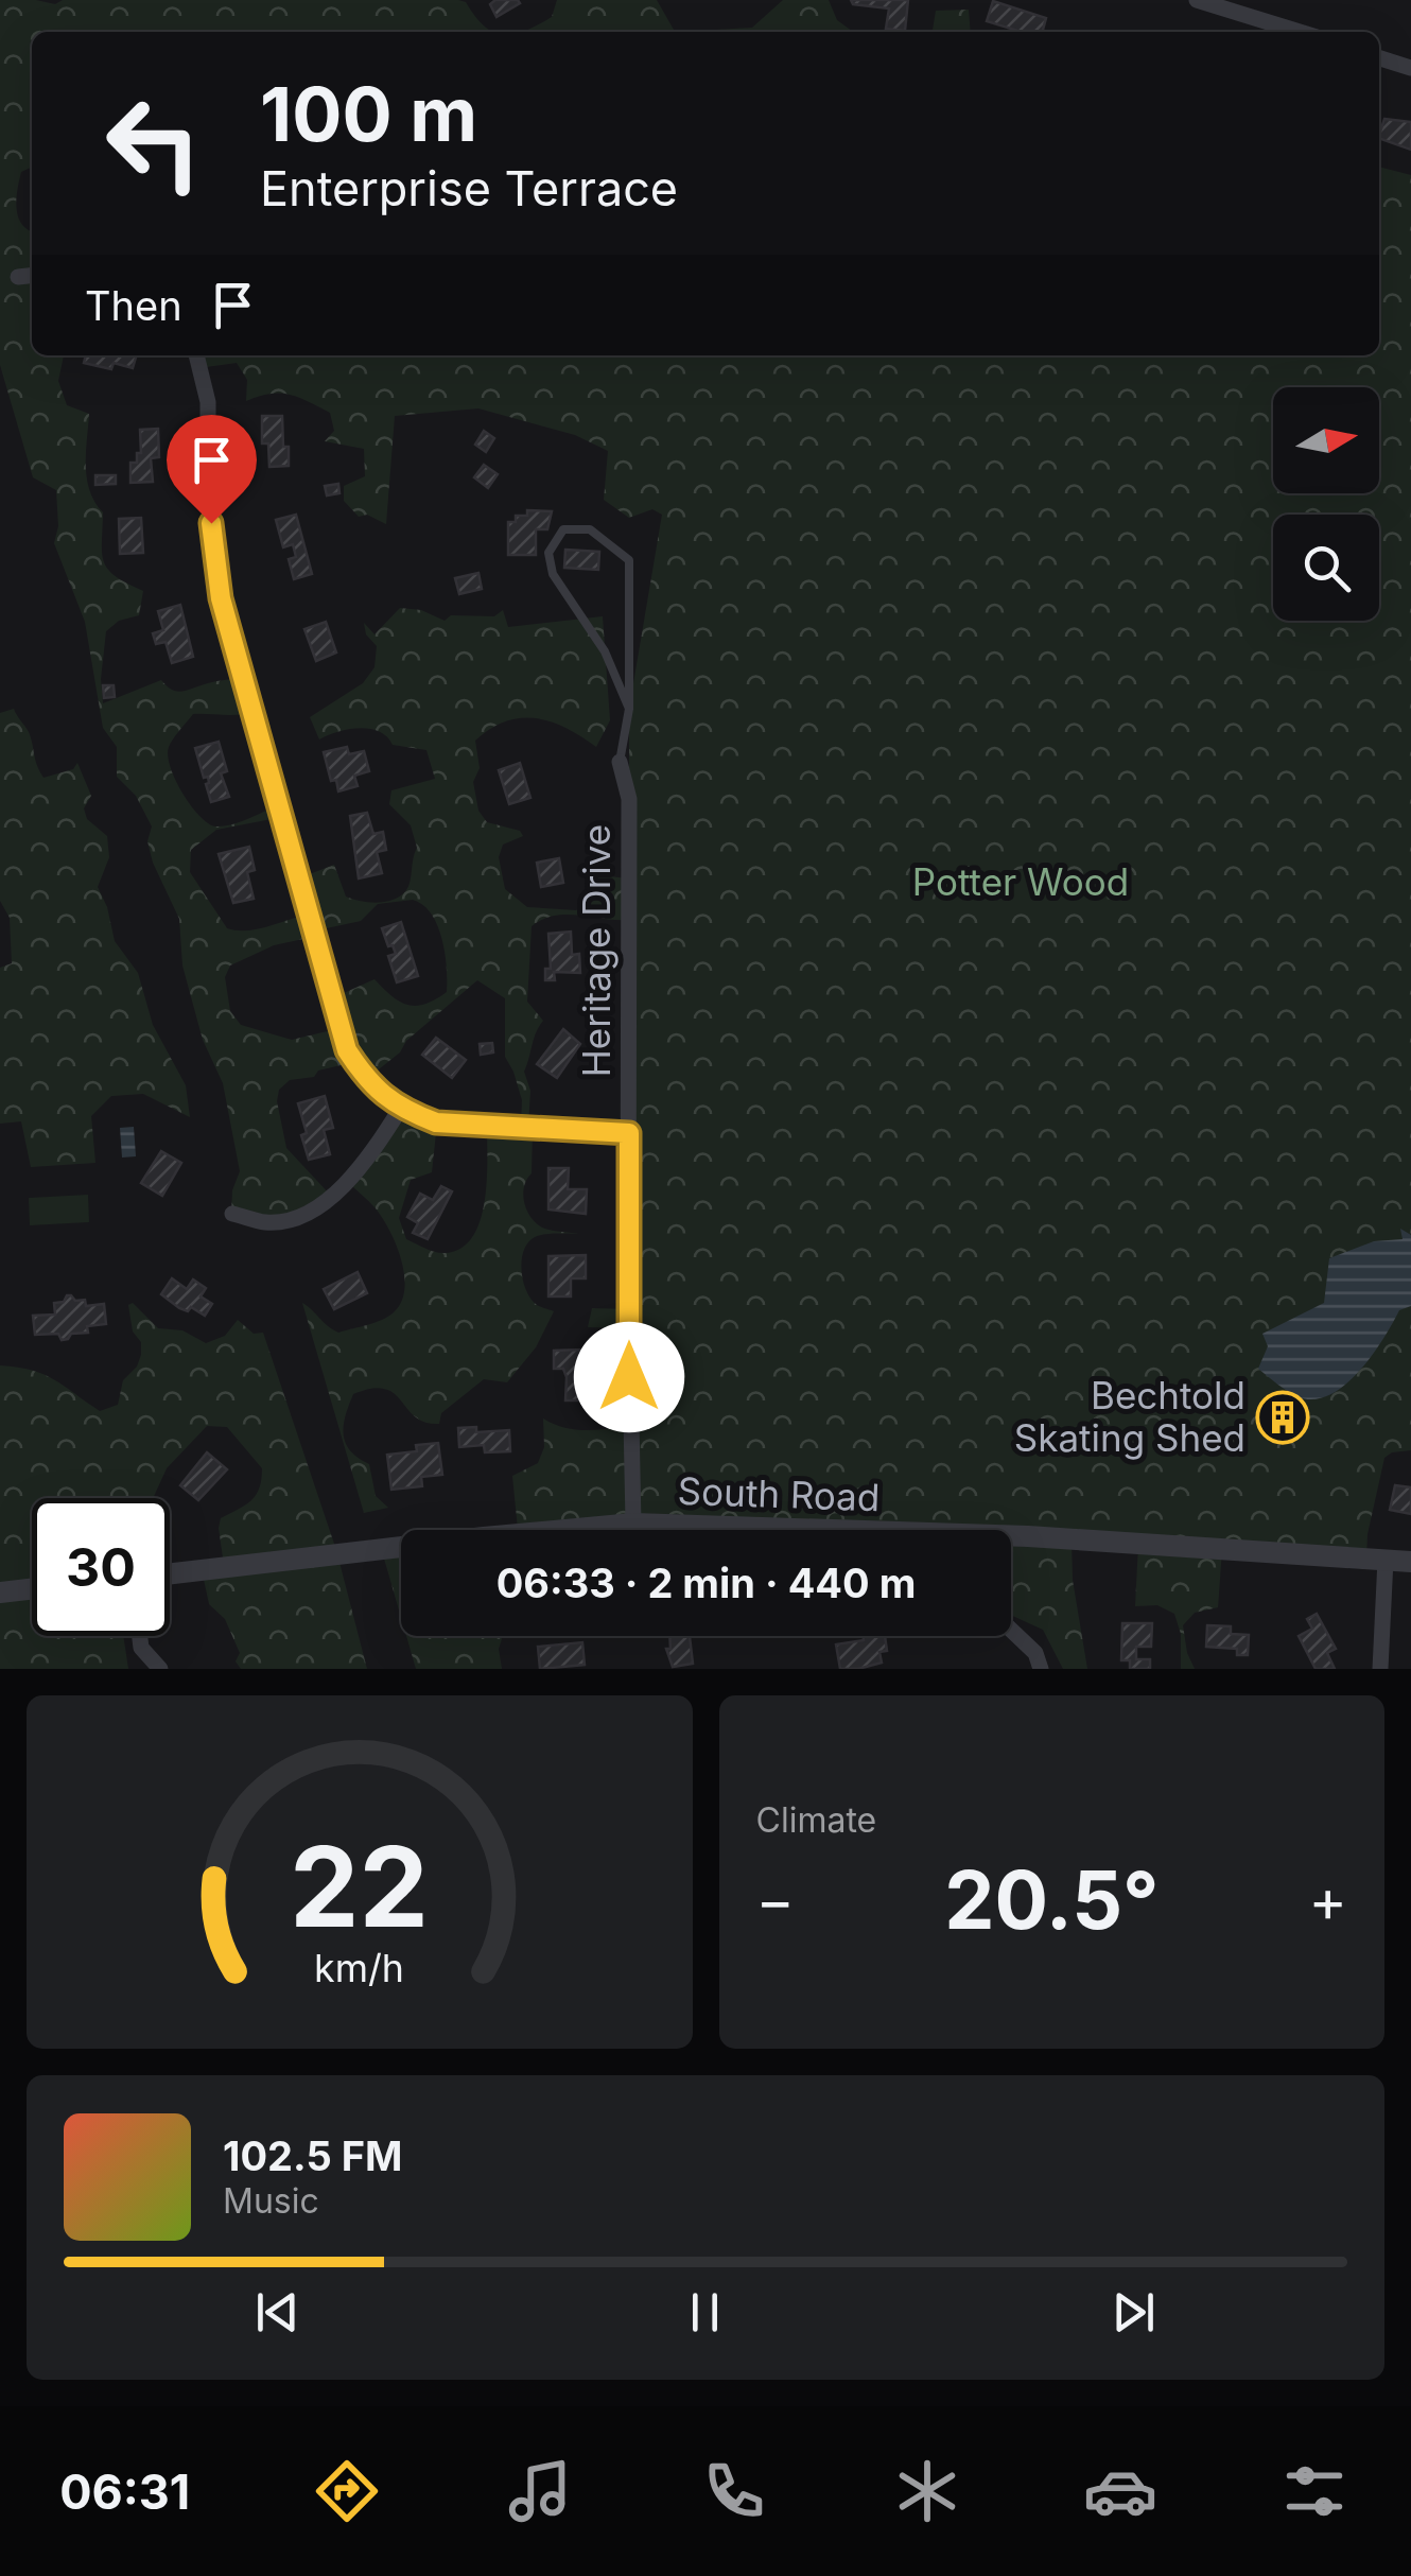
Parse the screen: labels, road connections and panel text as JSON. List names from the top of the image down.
{
  "streets": {
    "street": ["Heritage Drive", "South Road"]
  },
  "crossings": [
    ["Heritage Drive", "South Road"]
  ],
  "parks": ["Potter Wood"],
  "places": {
    "building": ["Bechtold Skating Shed"]
  },
  "north": "right",
  "page": {
    "turn": ["100 m", "Enterprise Terrace"],
    "then": "Then",
    "limit": "30",
    "trip": "06:33 · 2 min · 440 m",
    "tile": "Climate",
    "heat": ["−", "20.5°", "+"],
    "song": ["102.5 FM", "Music"],
    "tabs": "06:31",
    "gauge": ["22", "km/h"]
  }
}
